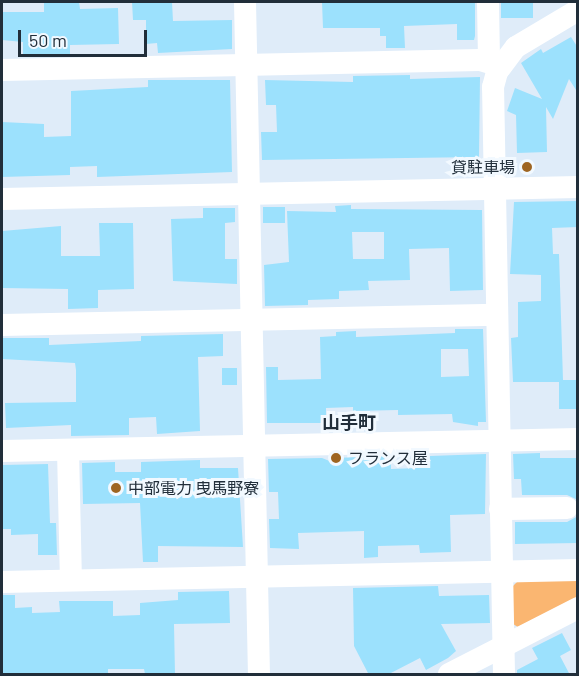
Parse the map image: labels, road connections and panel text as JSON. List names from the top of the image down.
{
  "districts": ["山手町"],
  "places": ["貸駐車場", "フランス屋", "中部電力 曳馬野寮"],
  "scale_bar": "50 m"
}
